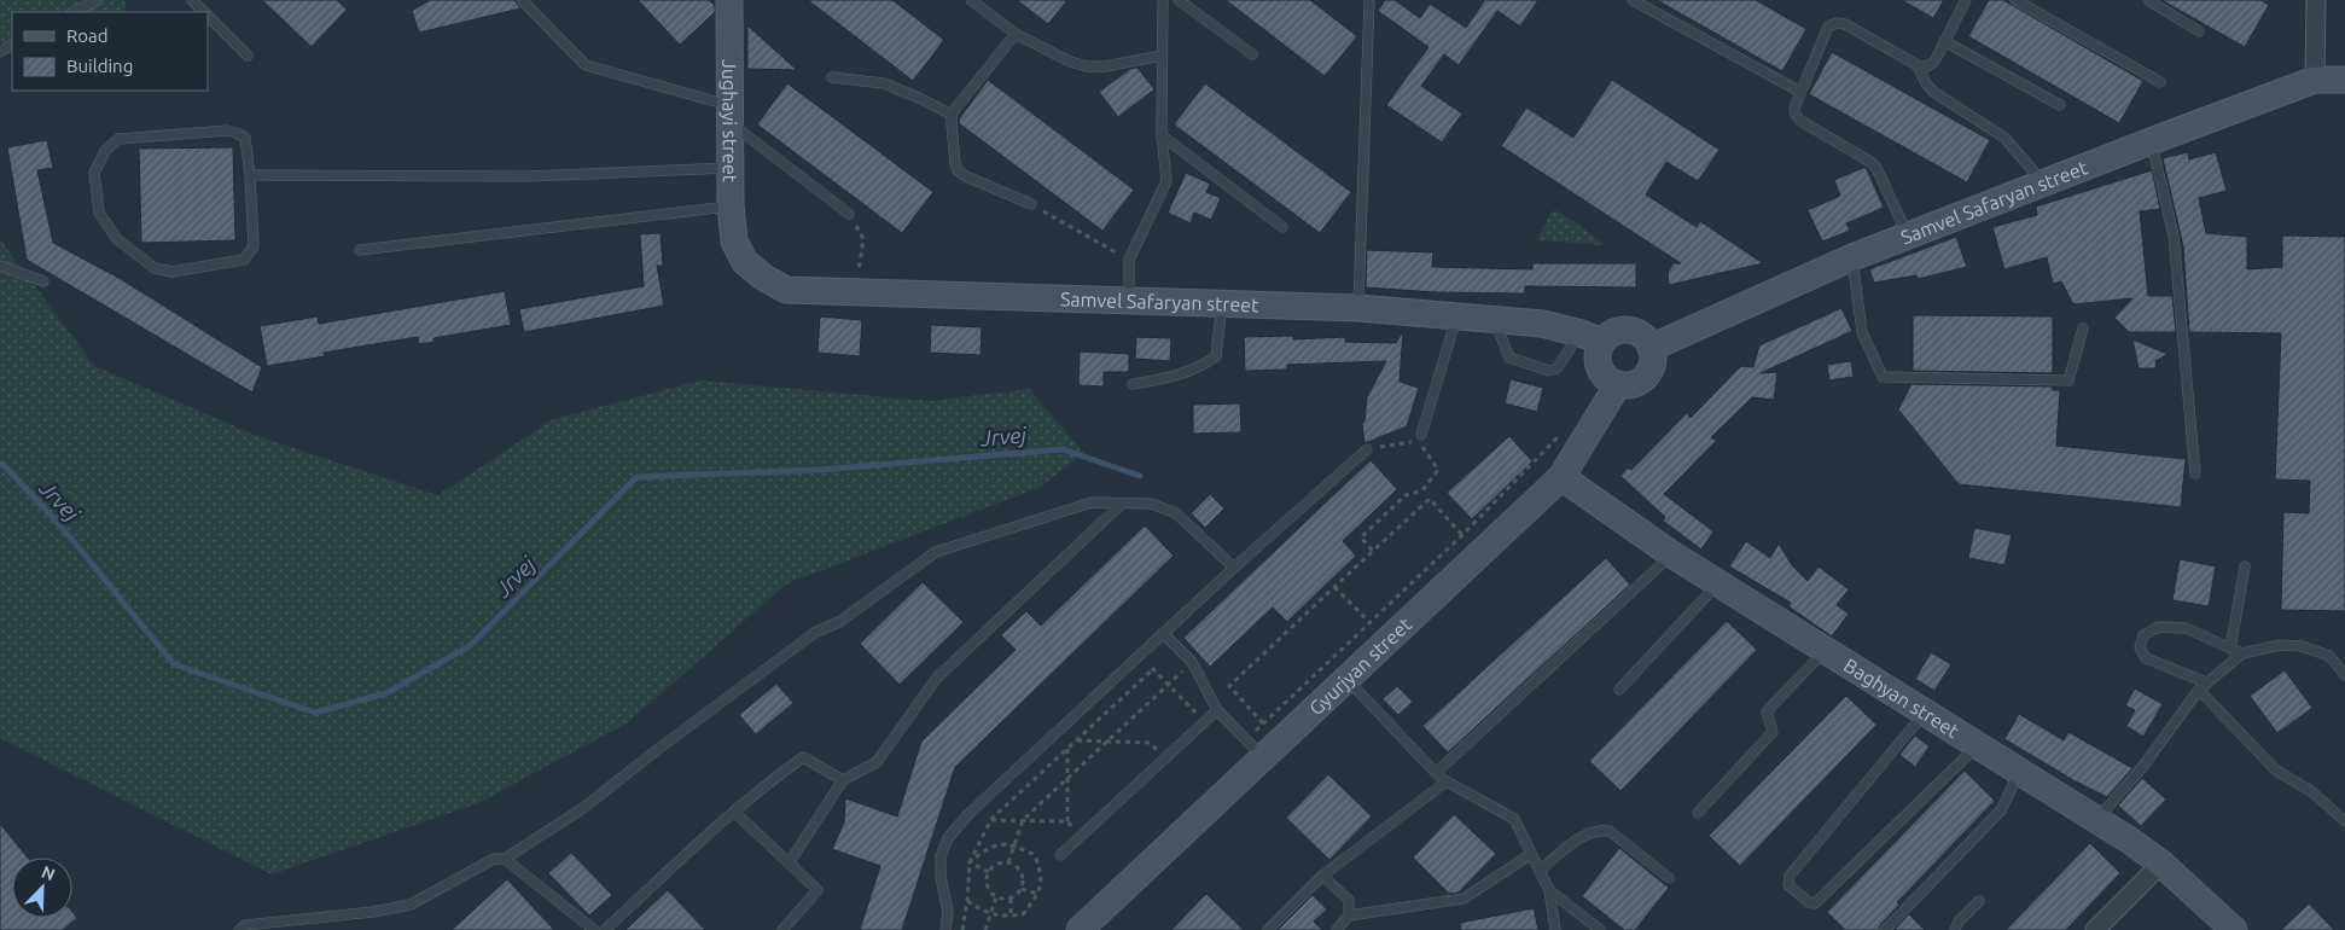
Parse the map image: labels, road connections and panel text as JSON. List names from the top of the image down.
{
  "streets": {
    "street": [
      "Jughayi street",
      "Samvel Safaryan street",
      "Gyurjyan street",
      "Baghyan street"
    ]
  },
  "crossings": [
    ["Jughayi street", "Samvel Safaryan street"],
    ["Samvel Safaryan street", "Gyurjyan street"],
    ["Gyurjyan street", "Baghyan street"]
  ],
  "water": ["Jrvej"],
  "legend": ["Road", "Building"],
  "north": "top right"
}
